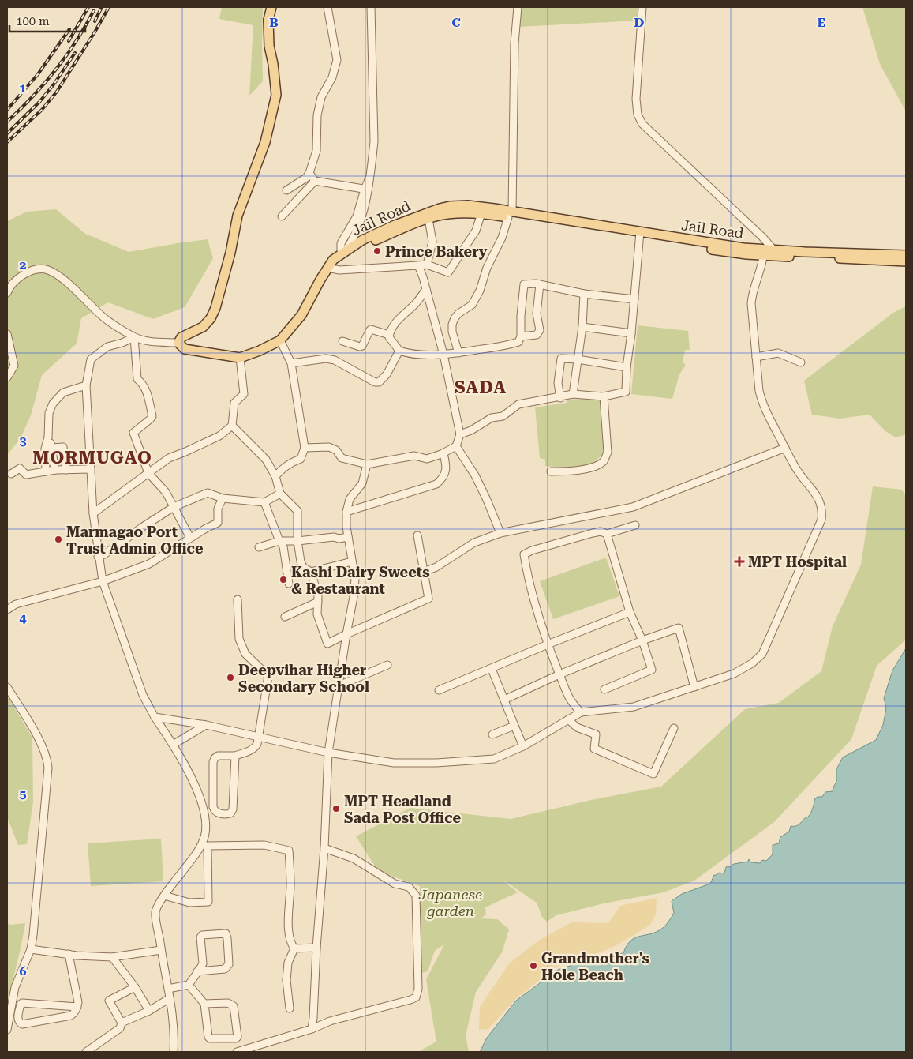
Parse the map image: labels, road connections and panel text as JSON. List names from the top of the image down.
{
  "streets": {
    "main road": ["Jail Road"]
  },
  "districts": ["SADA", "MORMUGAO"],
  "parks": ["Japanese garden"],
  "places": {
    "other": [
      "Prince Bakery",
      "Marmagao Port Trust Admin Office",
      "Kashi Dairy Sweets & Restaurant",
      "Deepvihar Higher Secondary School",
      "MPT Headland Sada Post Office",
      "Grandmother's Hole Beach"
    ],
    "health": ["MPT Hospital"]
  },
  "scale_bar": "100 m",
  "grid": {
    "columns": [
      "B",
      "C",
      "D",
      "E"
    ],
    "rows": [
      "1",
      "2",
      "3",
      "4",
      "5",
      "6"
    ]
  }
}
